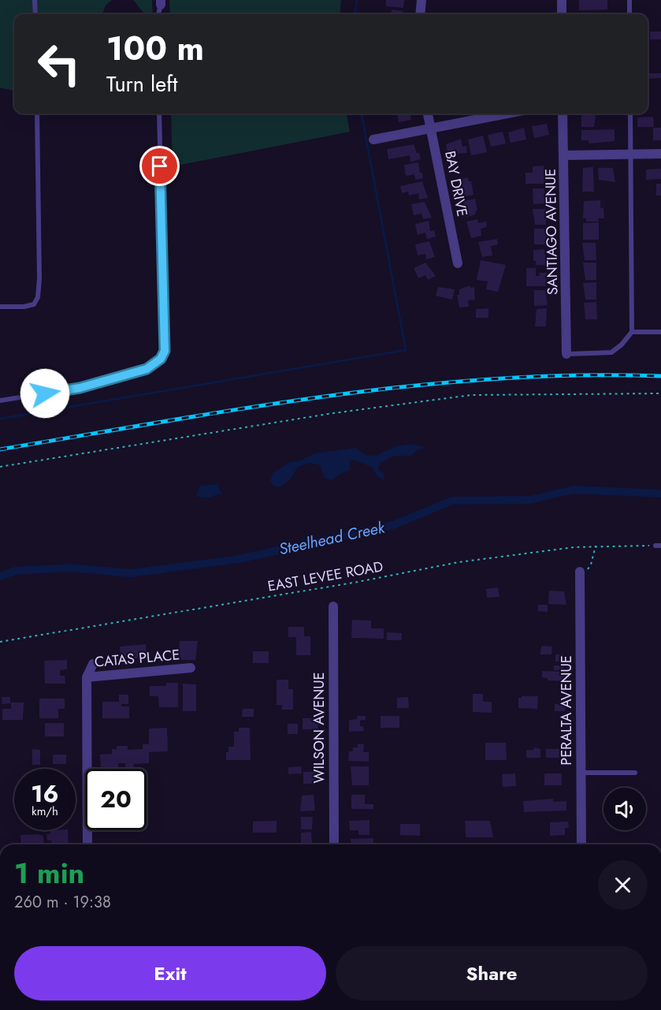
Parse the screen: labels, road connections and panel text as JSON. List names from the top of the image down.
{
  "streets": {
    "street": [
      "BAY DRIVE",
      "SANTIAGO AVENUE",
      "CATAS PLACE",
      "PERALTA AVENUE",
      "WILSON AVENUE"
    ],
    "path": ["EAST LEVEE ROAD"]
  },
  "water": ["Steelhead Creek"],
  "page": {
    "turn": ["100 m", "Turn left"],
    "speed": "16 km/h",
    "limit": "20",
    "heading": ["1 min", "260 m · 19:38"],
    "buttons": ["Exit", "Share"]
  }
}
